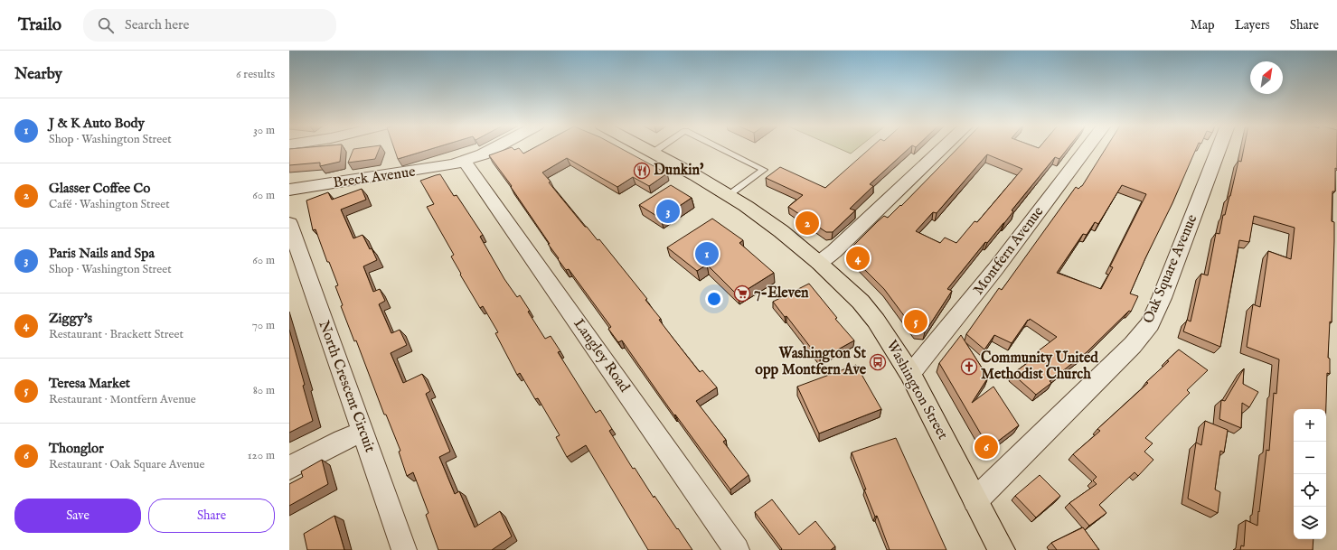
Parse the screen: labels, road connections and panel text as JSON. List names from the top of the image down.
{
  "streets": {
    "main road": ["Washington Street"],
    "street": [
      "Breck Avenue",
      "Montfern Avenue",
      "Oak Square Avenue",
      "Langley Road",
      "North Crescent Circuit"
    ]
  },
  "crossings": [
    ["Breck Avenue", "Langley Road"],
    ["Montfern Avenue", "Washington Street"],
    ["Oak Square Avenue", "Washington Street"]
  ],
  "places": {
    "restaurant": ["Dunkin'"],
    "supermarket": ["7-Eleven"],
    "bus stop": ["Washington St opp Montfern Ave"],
    "church": ["Community United Methodist Church"]
  },
  "north": "top right",
  "page": {
    "header": "Trailo",
    "search": "Search here",
    "nav": ["Map", "Layers", "Share"],
    "heading": ["Nearby", "6 results"],
    "list": [
      {
        "mark": "1",
        "name": "J & K Auto Body",
        "note": "Shop · Washington Street",
        "value": "30 m"
      },
      {
        "mark": "2",
        "name": "Glasser Coffee Co",
        "note": "Café · Washington Street",
        "value": "60 m"
      },
      {
        "mark": "3",
        "name": "Paris Nails and Spa",
        "note": "Shop · Washington Street",
        "value": "60 m"
      },
      {
        "mark": "4",
        "name": "Ziggy's",
        "note": "Restaurant · Brackett Street",
        "value": "70 m"
      },
      {
        "mark": "5",
        "name": "Teresa Market",
        "note": "Restaurant · Montfern Avenue",
        "value": "80 m"
      },
      {
        "mark": "6",
        "name": "Thonglor",
        "note": "Restaurant · Oak Square Avenue",
        "value": "120 m"
      }
    ],
    "pins": [
      "3",
      "2",
      "1",
      "4",
      "5",
      "6"
    ],
    "map_buttons": ["+", "−"],
    "buttons": ["Save", "Share"]
  }
}
